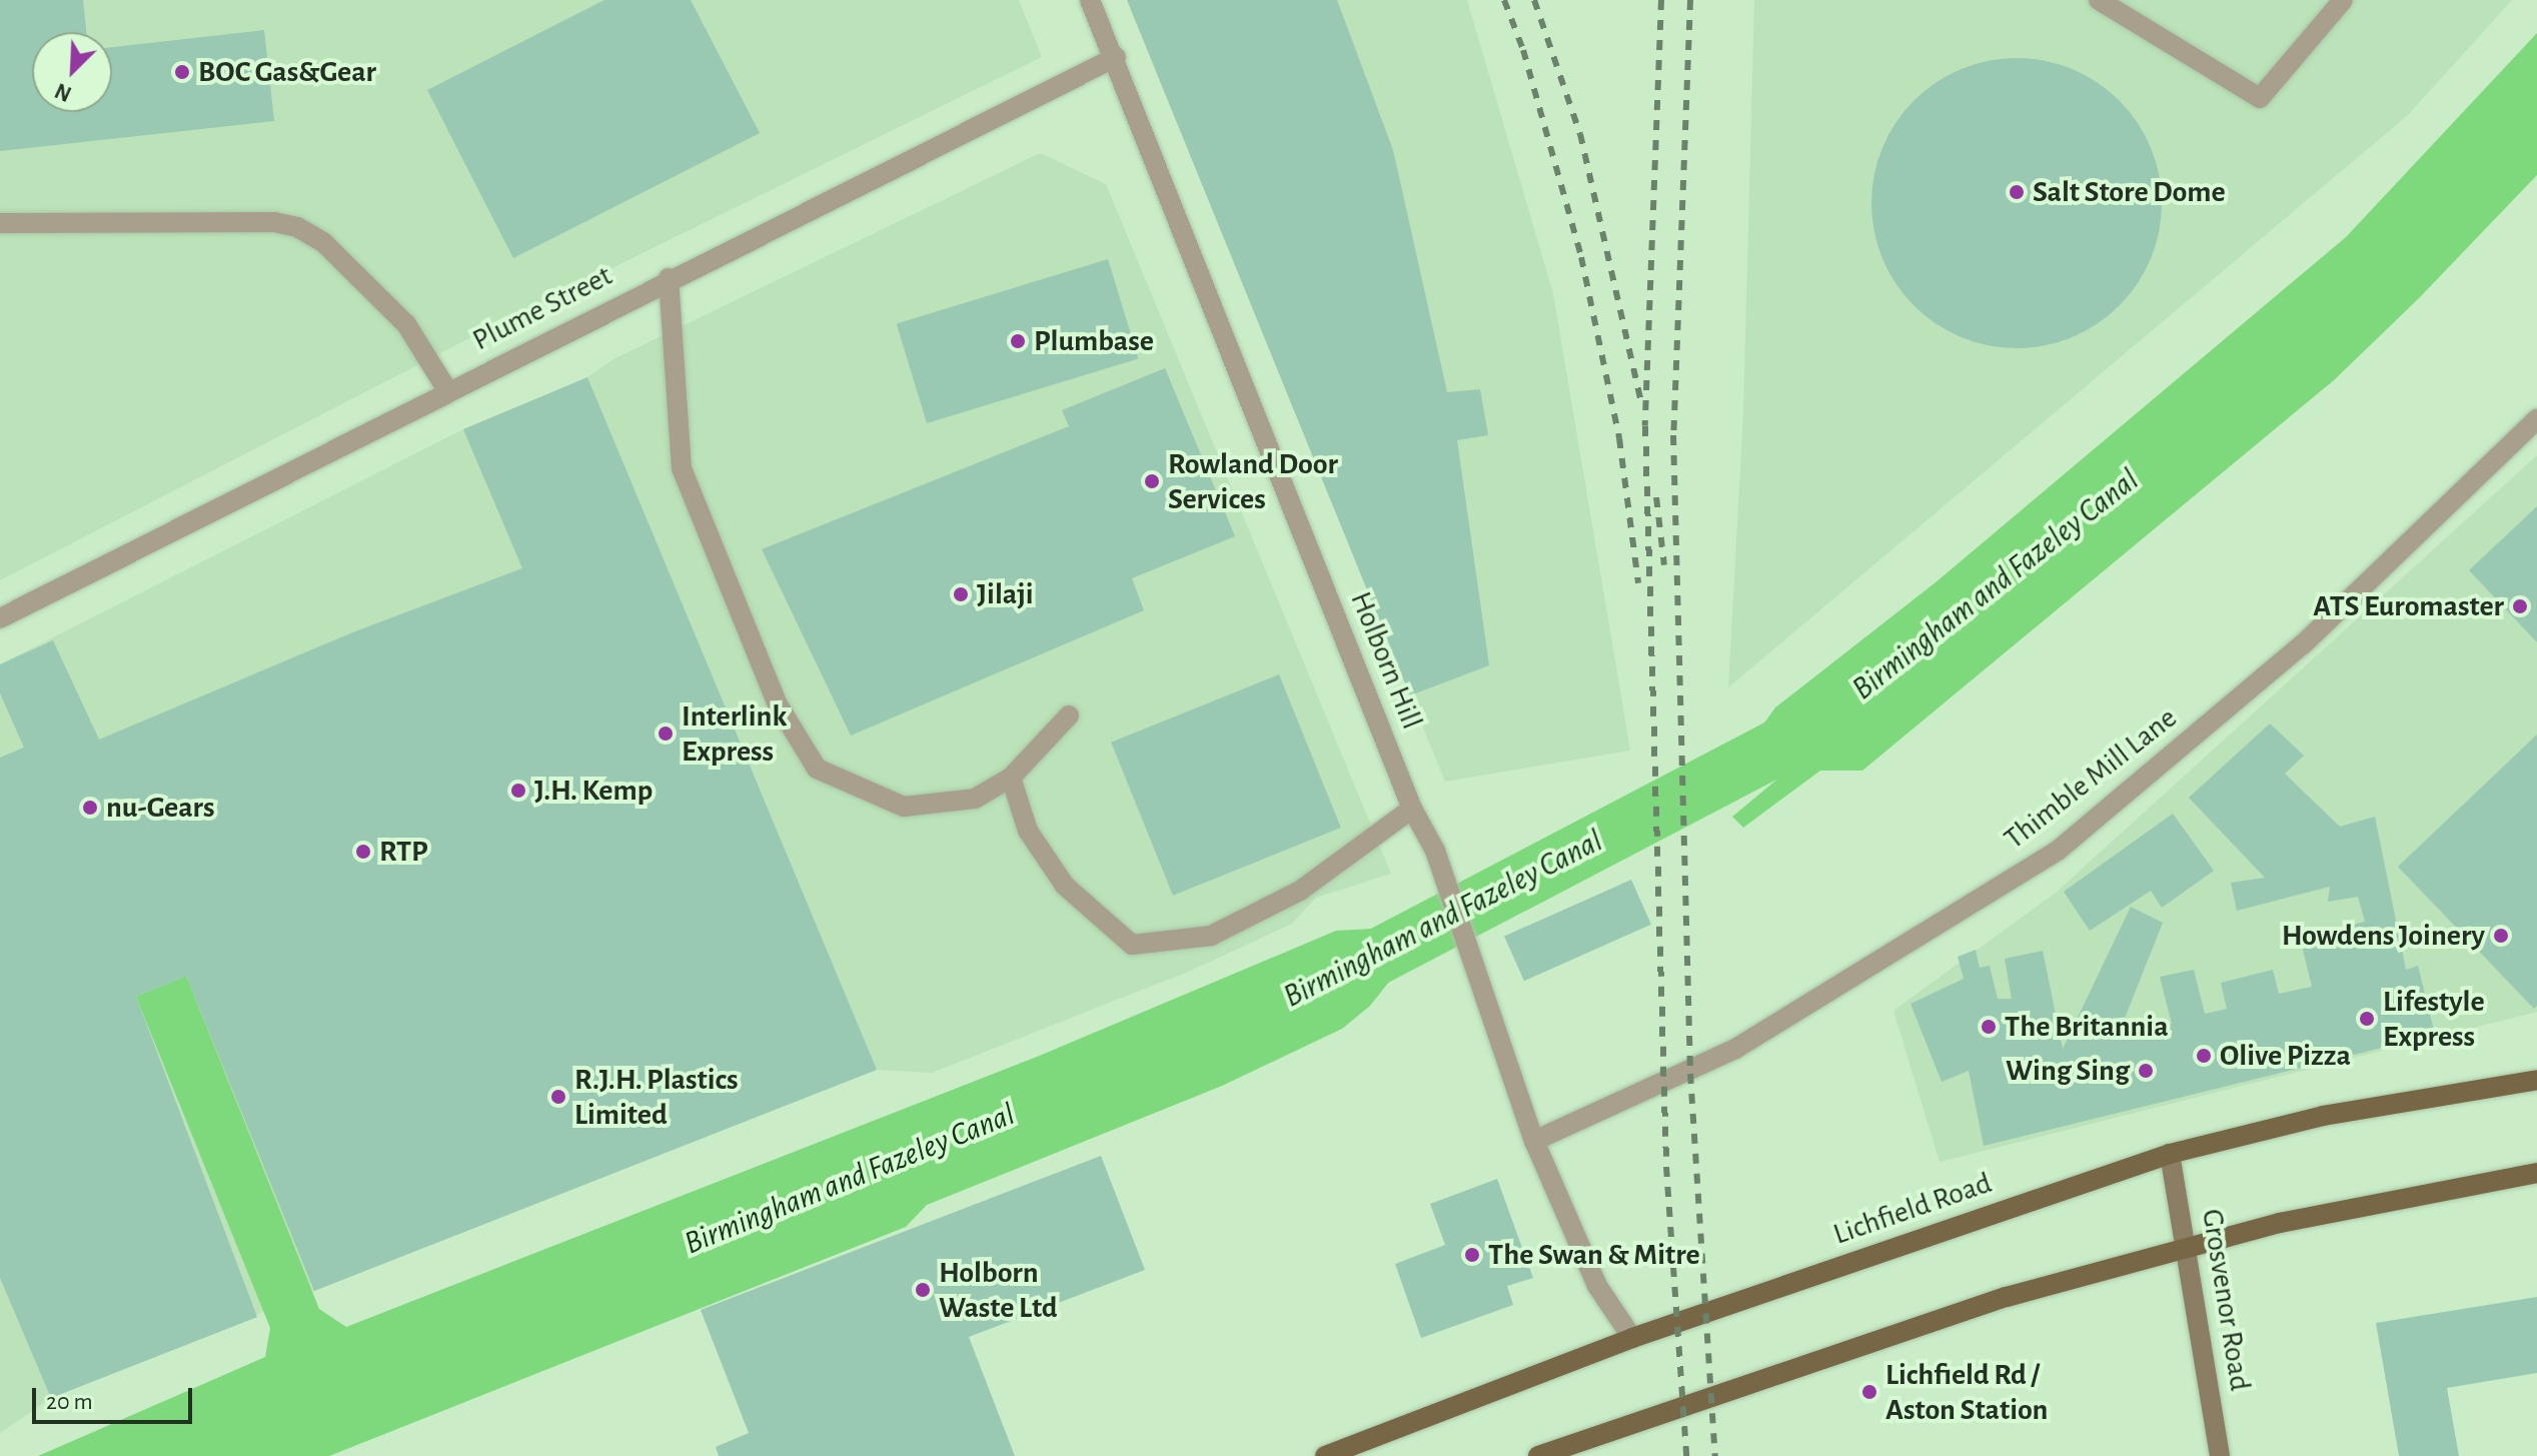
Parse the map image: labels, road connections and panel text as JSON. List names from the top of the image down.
{
  "streets": {
    "main road": ["Lichfield Road", "Grosvenor Road"],
    "street": ["Plume Street", "Holborn Hill", "Thimble Mill Lane"]
  },
  "crossings": [
    ["Plume Street", "Holborn Hill"],
    ["Holborn Hill", "Thimble Mill Lane"],
    ["Holborn Hill", "Lichfield Road"],
    ["Lichfield Road", "Grosvenor Road"]
  ],
  "water": ["Birmingham and Fazeley Canal"],
  "places": [
    "BOC Gas&Gear",
    "Salt Store Dome",
    "Plumbase",
    "Rowland Door Services",
    "Jilaji",
    "ATS Euromaster",
    "Interlink Express",
    "J.H. Kemp",
    "nu-Gears",
    "RTP",
    "Howdens Joinery",
    "Lifestyle Express",
    "The Britannia",
    "Olive Pizza",
    "Wing Sing",
    "R.J.H. Plastics Limited",
    "The Swan & Mitre",
    "Holborn Waste Ltd",
    "Lichfield Rd / Aston Station"
  ],
  "scale_bar": "20 m",
  "north": "bottom left"
}
